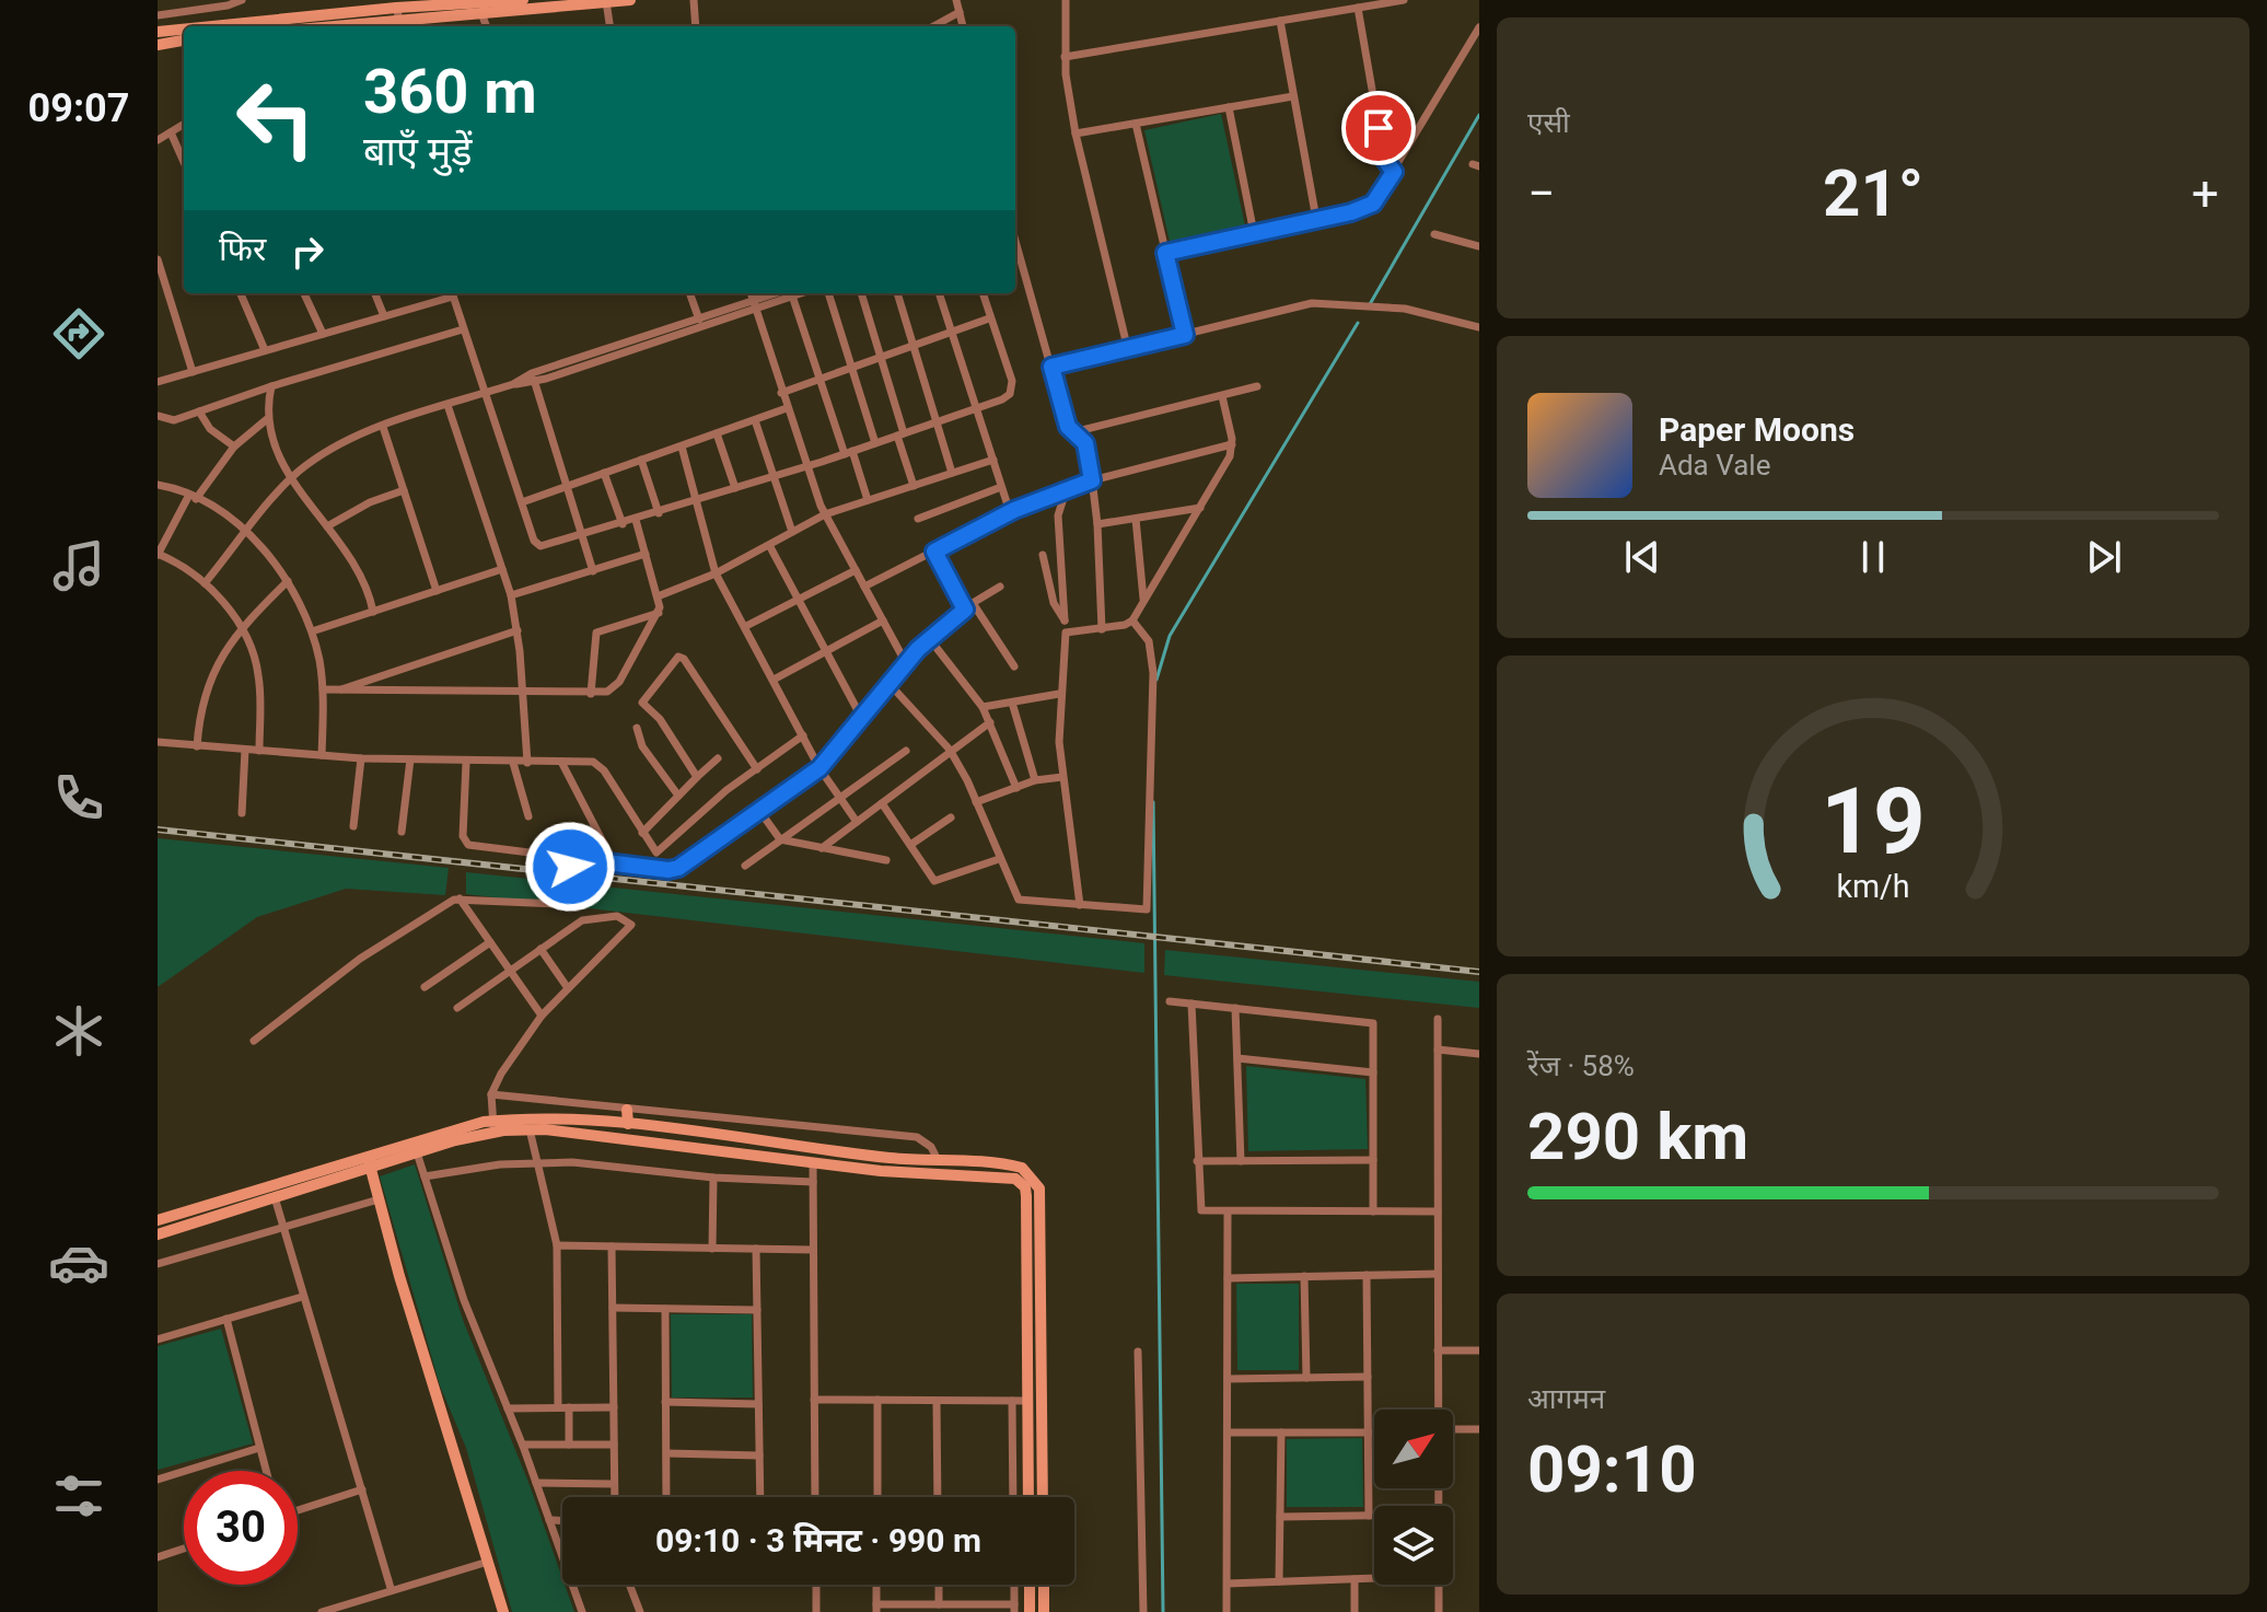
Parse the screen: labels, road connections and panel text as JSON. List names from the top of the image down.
{
  "north": "top right",
  "page": {
    "tabs": "09:07",
    "tile": [
      "एसी",
      ["रेंज · 58%", "290 km"],
      ["आगमन", "09:10"]
    ],
    "turn": ["360 m", "बाएँ मुड़ें"],
    "heat": ["−", "21°", "+"],
    "then": "फिर",
    "song": ["Paper Moons", "Ada Vale"],
    "limit": "30",
    "trip": "09:10 · 3 मिनट · 990 m",
    "gauge": ["19", "km/h"]
  }
}
